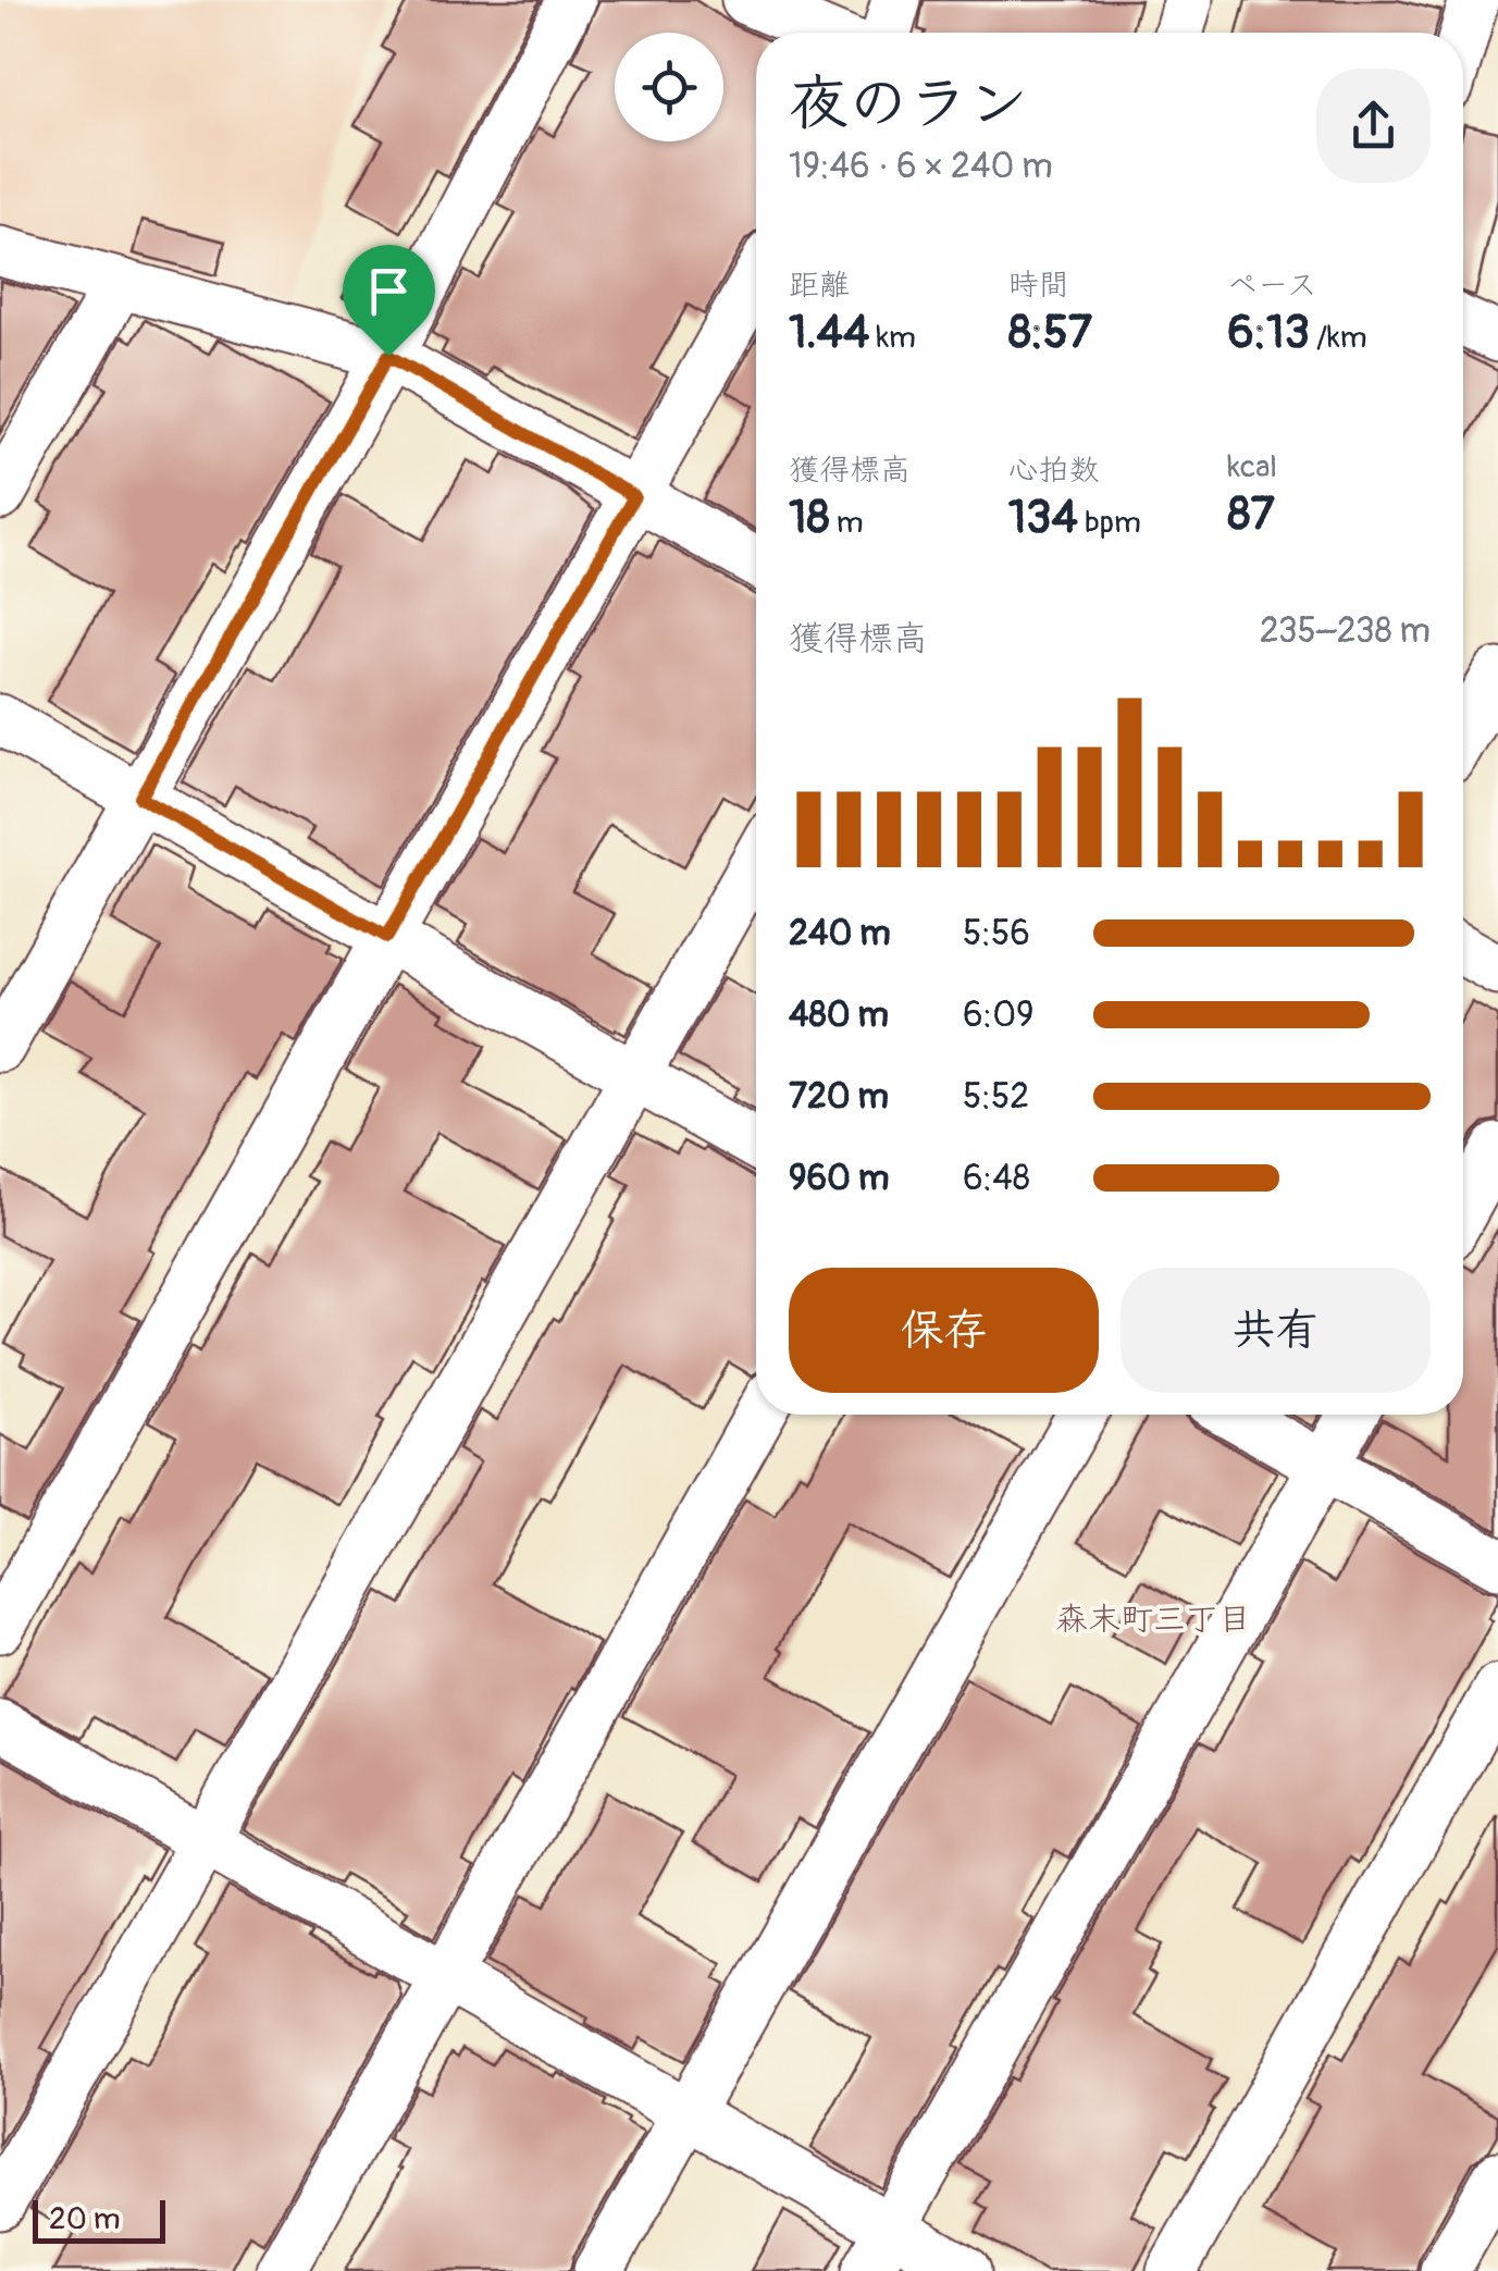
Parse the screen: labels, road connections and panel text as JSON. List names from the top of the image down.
{
  "districts": ["森末町三丁目"],
  "scale_bar": "20 m",
  "page": {
    "heading": ["夜のラン", "19:46 · 6 × 240 m"],
    "stats": [
      ["距離", "1.44 km"],
      ["時間", "8:57"],
      ["ペース", "6:13 /km"],
      ["獲得標高", "18 m"],
      ["心拍数", "134 bpm"],
      ["kcal", "87"]
    ],
    "chart": ["獲得標高", "235–238 m"],
    "list": [
      {
        "name": "240 m",
        "note": "5:56"
      },
      {
        "name": "480 m",
        "note": "6:09"
      },
      {
        "name": "720 m",
        "note": "5:52"
      },
      {
        "name": "960 m",
        "note": "6:48"
      }
    ],
    "buttons": ["保存", "共有"],
    "scale": "20 m"
  }
}
